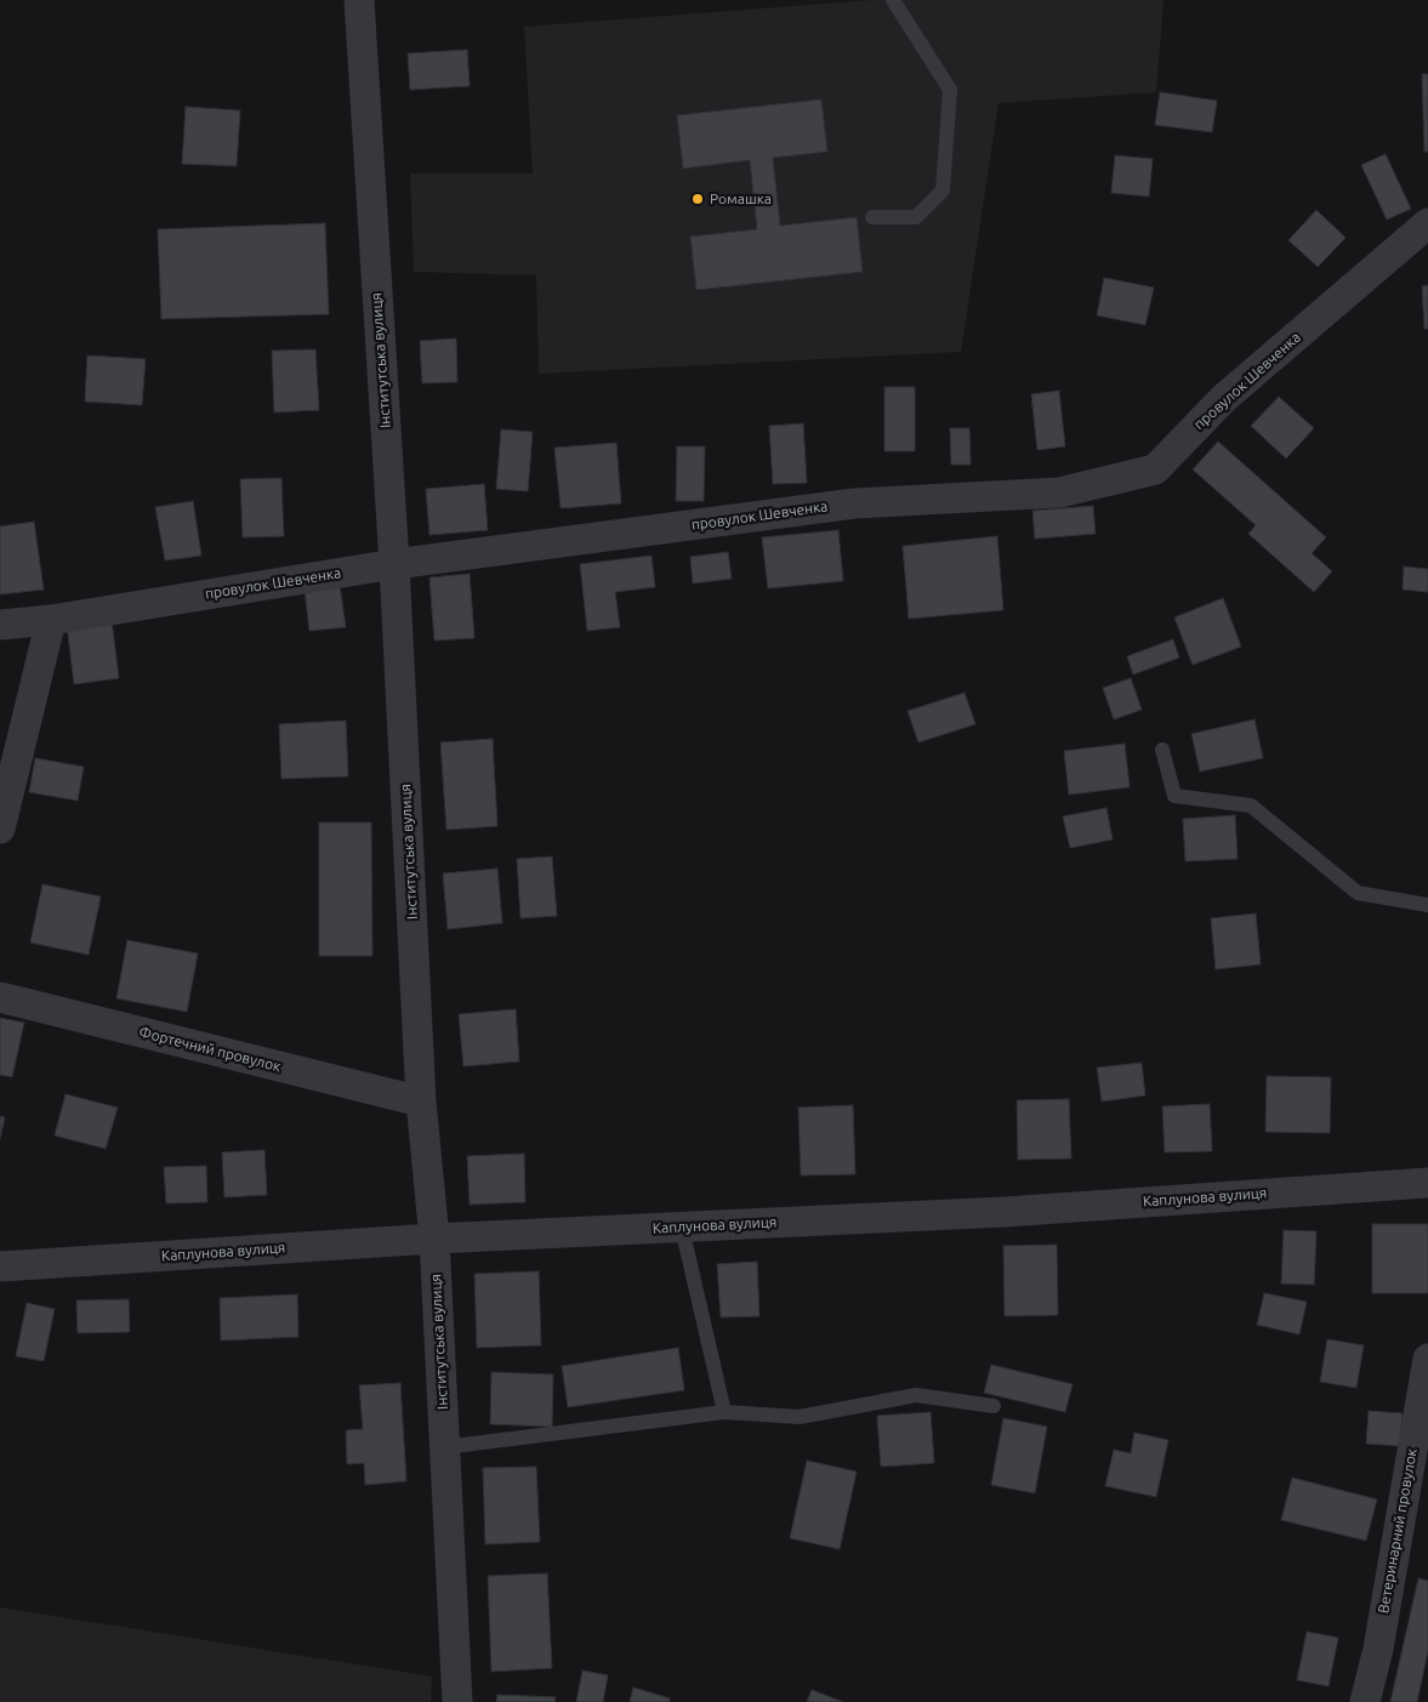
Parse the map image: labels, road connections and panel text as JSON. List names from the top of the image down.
{
  "streets": {
    "street": [
      "Інститутська вулиця",
      "провулок Шевченка",
      "Фортечний провулок",
      "Каплунова вулиця",
      "Ветеринарний провулок"
    ]
  },
  "crossings": [
    ["Інститутська вулиця", "провулок Шевченка"],
    ["Інститутська вулиця", "Фортечний провулок"],
    ["Інститутська вулиця", "Каплунова вулиця"]
  ],
  "places": ["Ромашка"]
}
